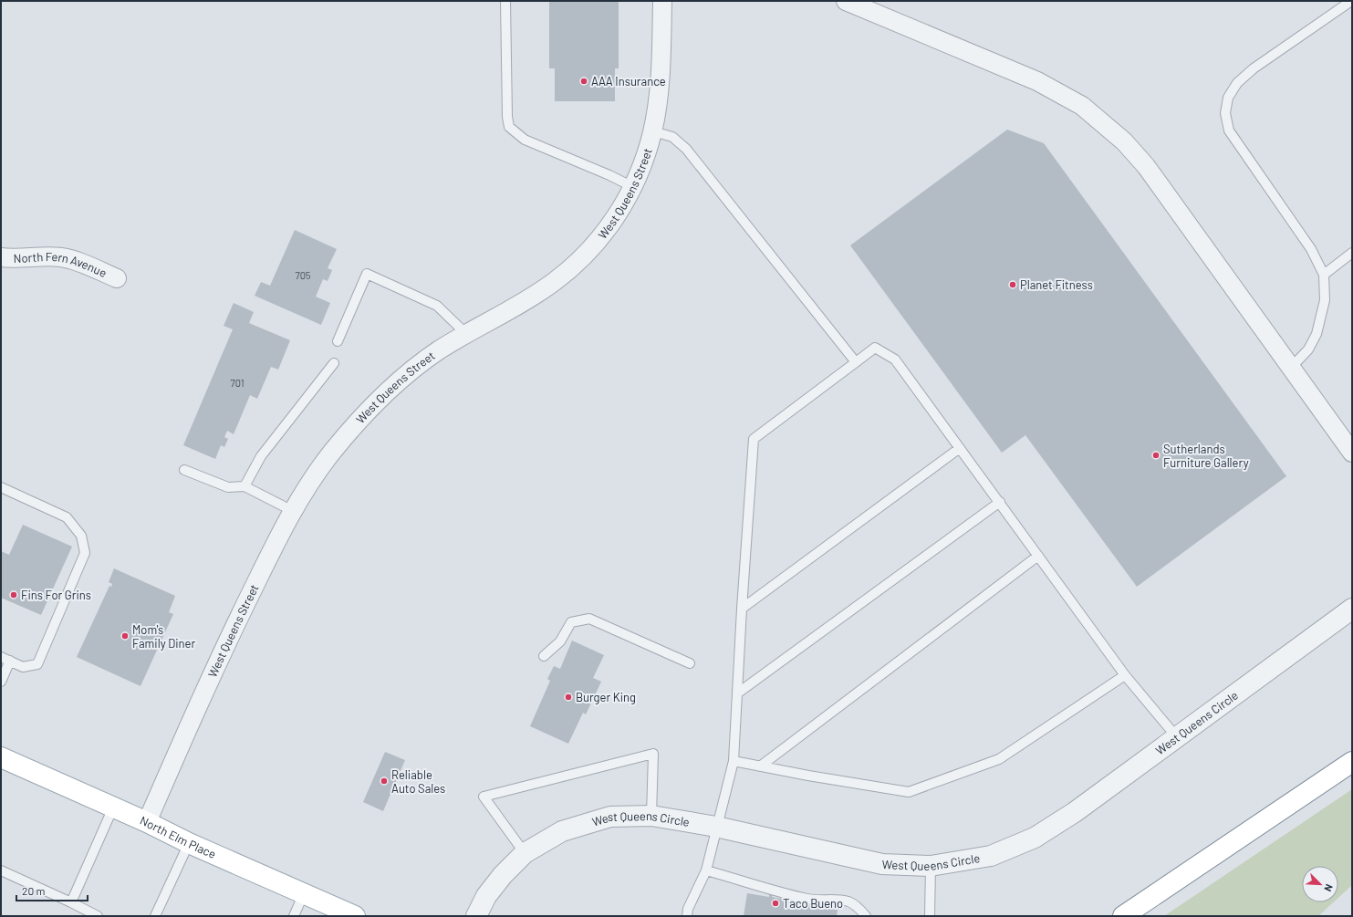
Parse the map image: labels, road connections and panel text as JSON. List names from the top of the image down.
{
  "streets": {
    "main road": ["North Elm Place"],
    "street": ["West Queens Street", "North Fern Avenue", "West Queens Circle"]
  },
  "crossings": [
    ["West Queens Street", "North Elm Place"]
  ],
  "places": [
    "AAA Insurance",
    "Planet Fitness",
    "Sutherlands Furniture Gallery",
    "Fins For Grins",
    "Mom's Family Diner",
    "Burger King",
    "Reliable Auto Sales",
    "Taco Bueno"
  ],
  "house_numbers": ["705", "701"],
  "scale_bar": "20 m",
  "north": "bottom right"
}
